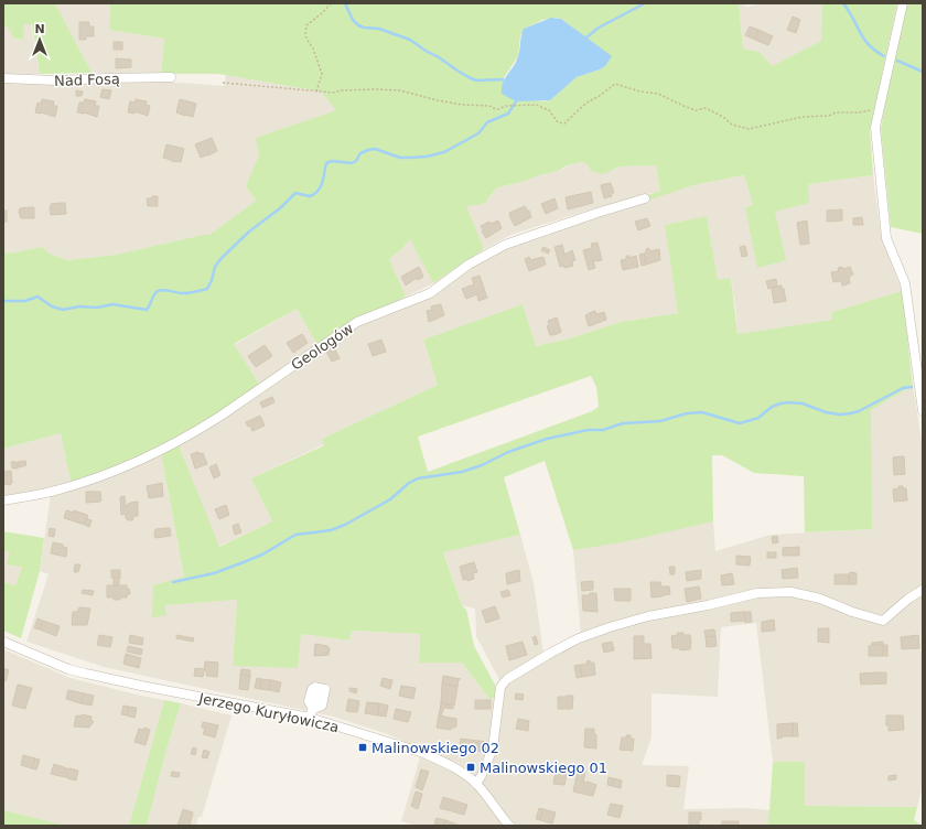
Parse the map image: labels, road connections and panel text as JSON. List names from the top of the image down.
{
  "streets": {
    "street": ["Nad Fosą", "Geologów", "Jerzego Kuryłowicza"]
  },
  "places": {
    "transit": ["Malinowskiego 02", "Malinowskiego 01"]
  },
  "north": "top"
}
